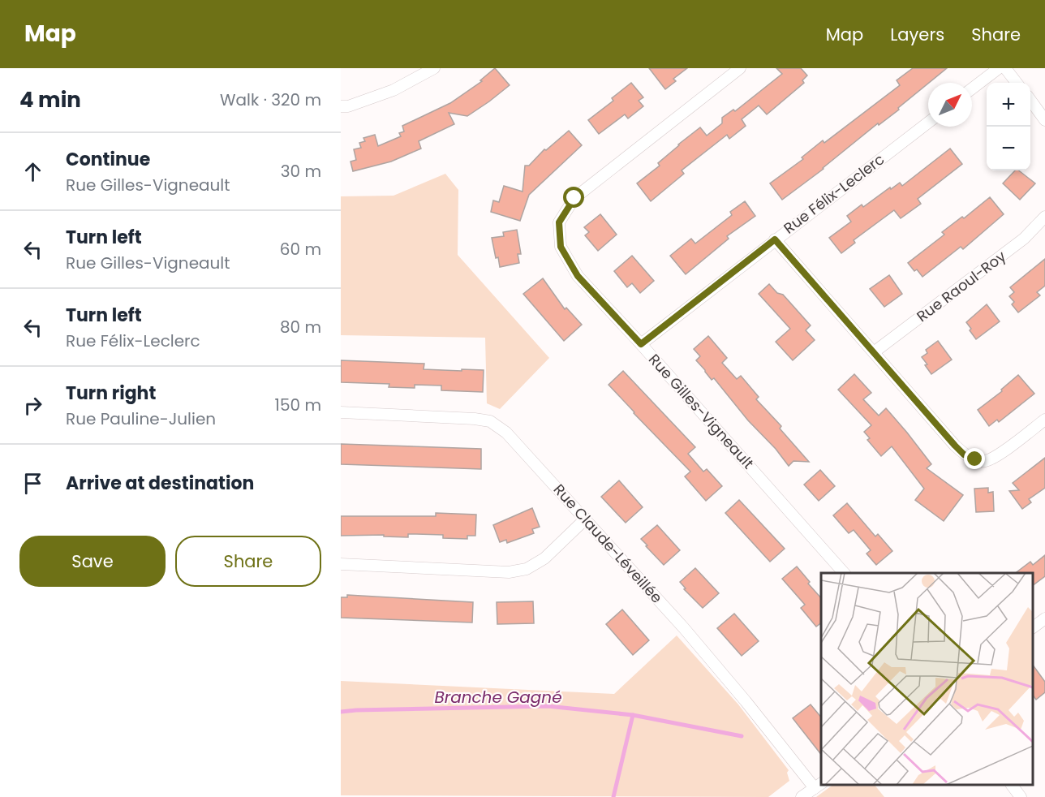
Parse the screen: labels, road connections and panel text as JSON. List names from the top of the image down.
{
  "streets": {
    "street": [
      "Rue Félix-Leclerc",
      "Rue Raoul-Roy",
      "Rue Gilles-Vigneault",
      "Rue Claude-Léveillée"
    ]
  },
  "crossings": [
    ["Rue Félix-Leclerc", "Rue Gilles-Vigneault"]
  ],
  "water": ["Branche Gagné"],
  "north": "top right",
  "page": {
    "header": "Map",
    "nav": ["Map", "Layers", "Share"],
    "heading": ["4 min", "Walk · 320 m"],
    "map_buttons": ["+", "−"],
    "list": [
      ["Continue", "Rue Gilles-Vigneault", "30 m"],
      ["Turn left", "Rue Gilles-Vigneault", "60 m"],
      ["Turn left", "Rue Félix-Leclerc", "80 m"],
      ["Turn right", "Rue Pauline-Julien", "150 m"],
      "Arrive at destination"
    ],
    "buttons": ["Save", "Share"]
  }
}
